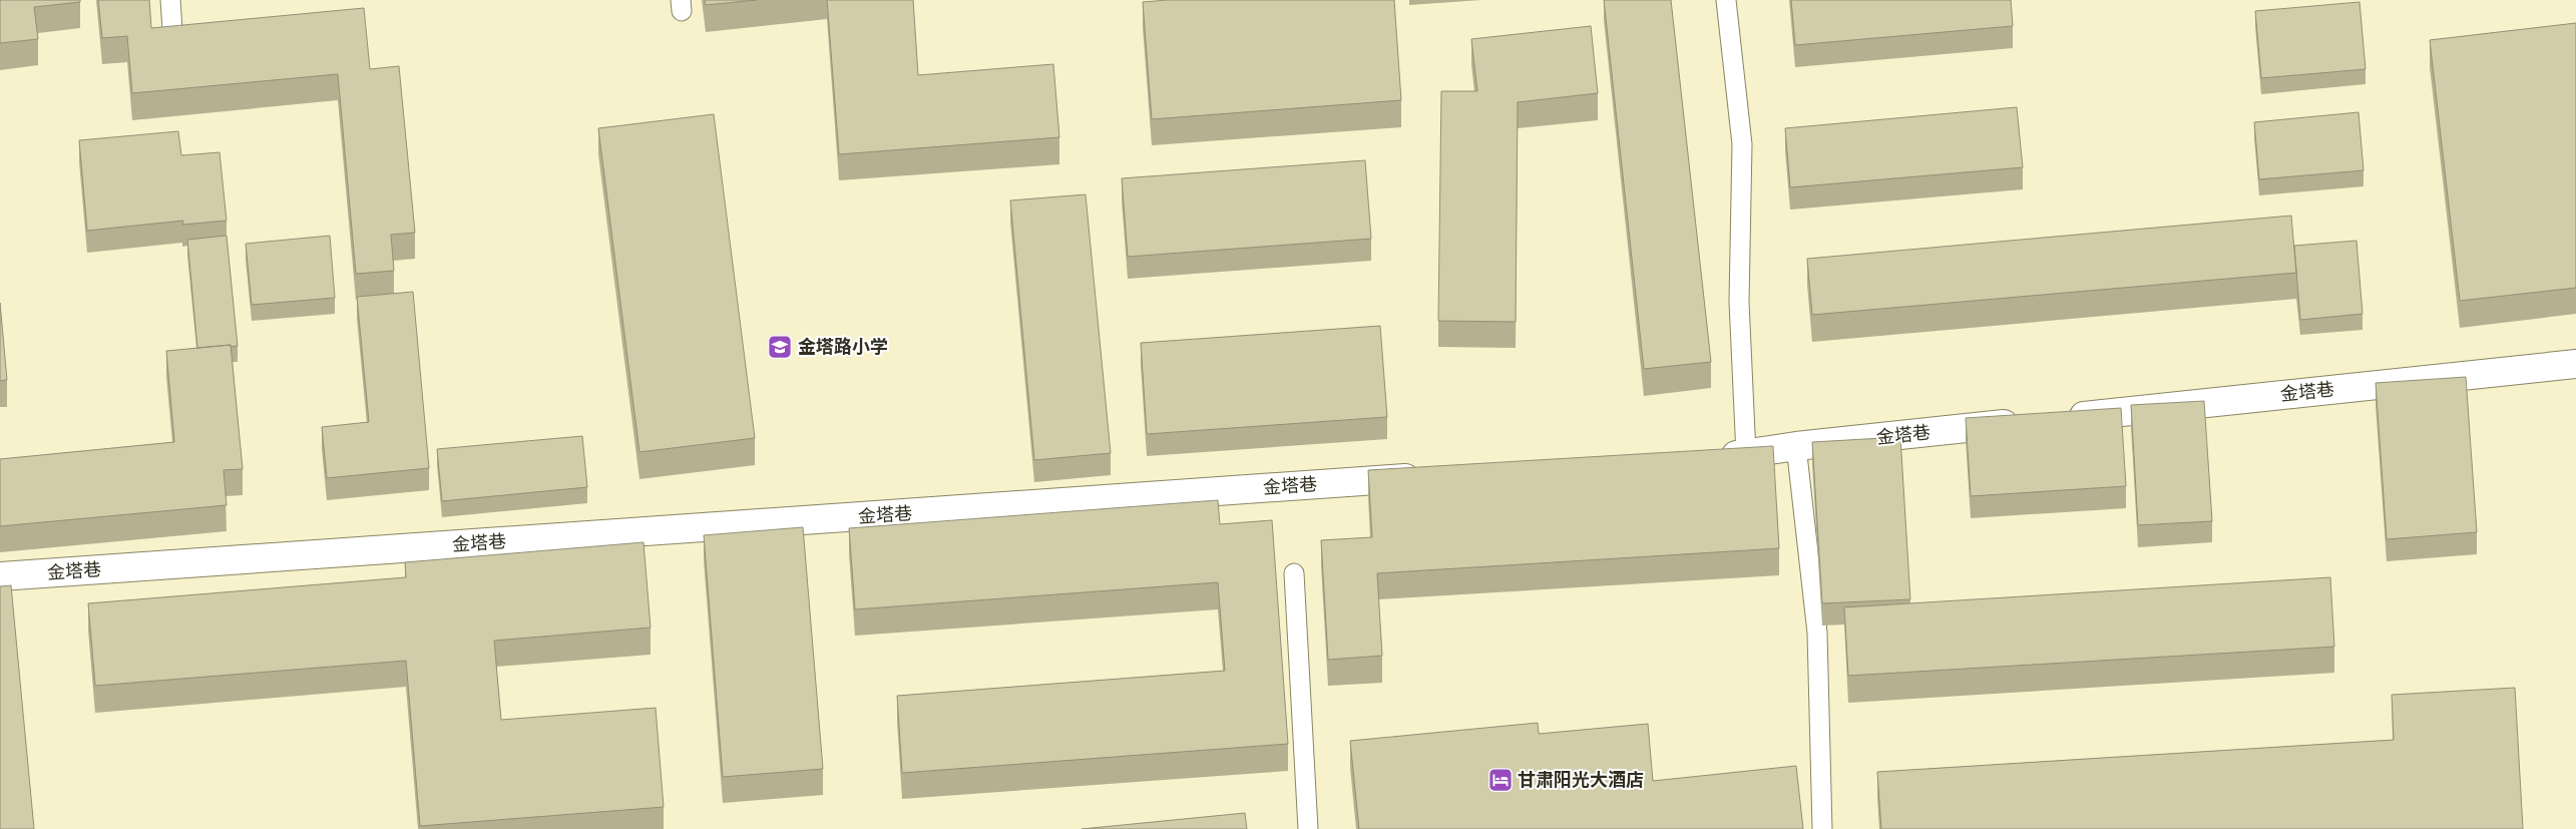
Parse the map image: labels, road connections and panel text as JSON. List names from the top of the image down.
{
  "streets": {
    "street": ["金塔巷"]
  },
  "places": {
    "school or university": ["金塔路小学"],
    "hotel": ["甘肃阳光大酒店"]
  }
}
